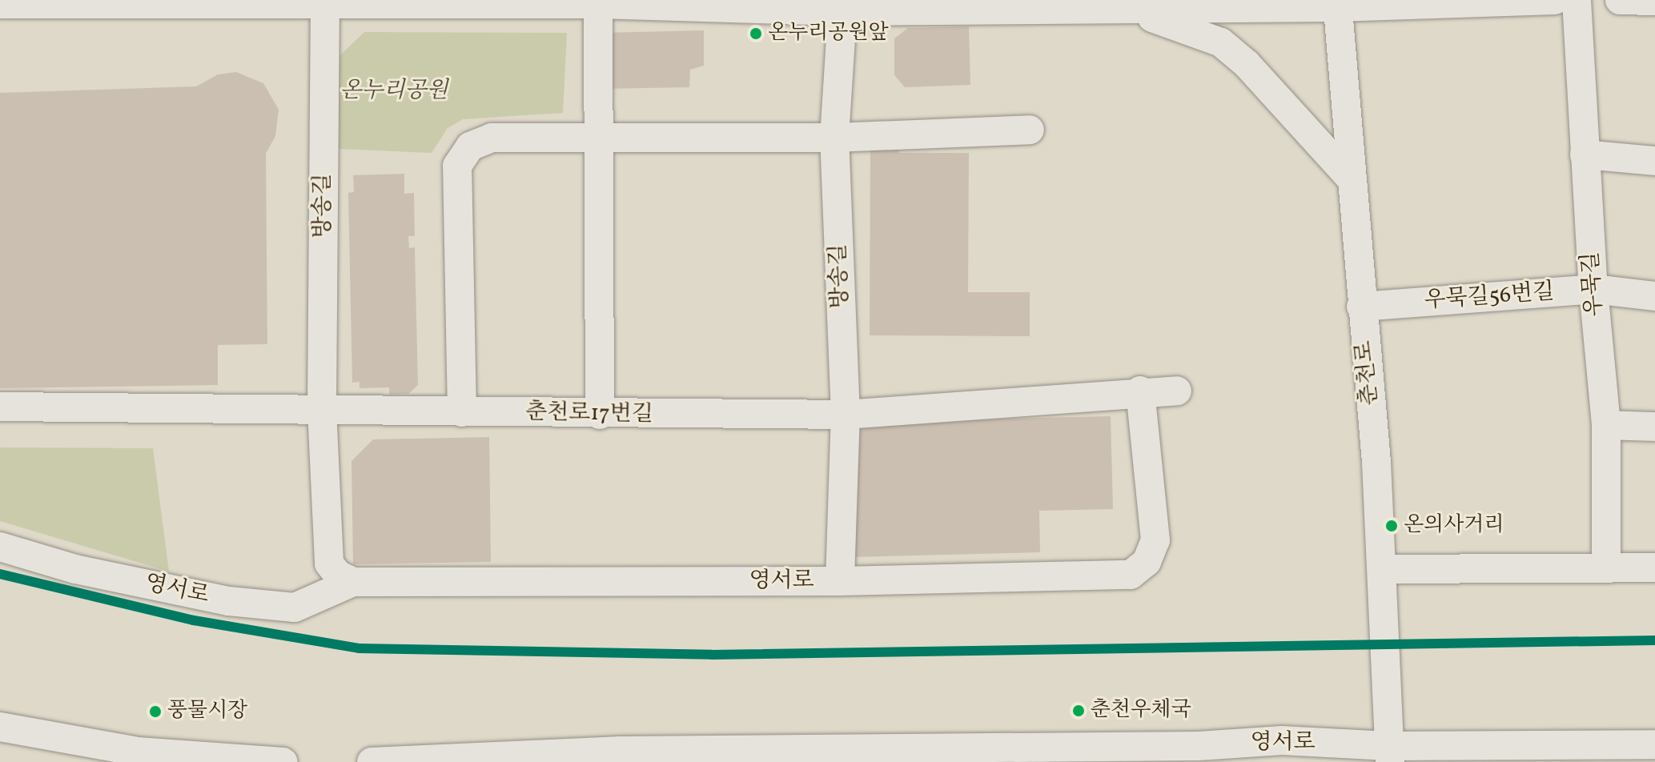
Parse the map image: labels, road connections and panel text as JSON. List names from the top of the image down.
{
  "streets": {
    "street": [
      "방송길",
      "우묵길",
      "우묵길56번길",
      "춘천로",
      "춘천로17번길",
      "영서로"
    ]
  },
  "crossings": [
    ["방송길", "춘천로17번길"],
    ["방송길", "영서로"],
    ["우묵길", "우묵길56번길"],
    ["우묵길56번길", "춘천로"],
    ["춘천로", "영서로"],
    ["춘천로17번길", "영서로"]
  ],
  "parks": ["온누리공원"],
  "places": [
    "온누리공원앞",
    "온의사거리",
    "춘천우체국",
    "풍물시장"
  ]
}
